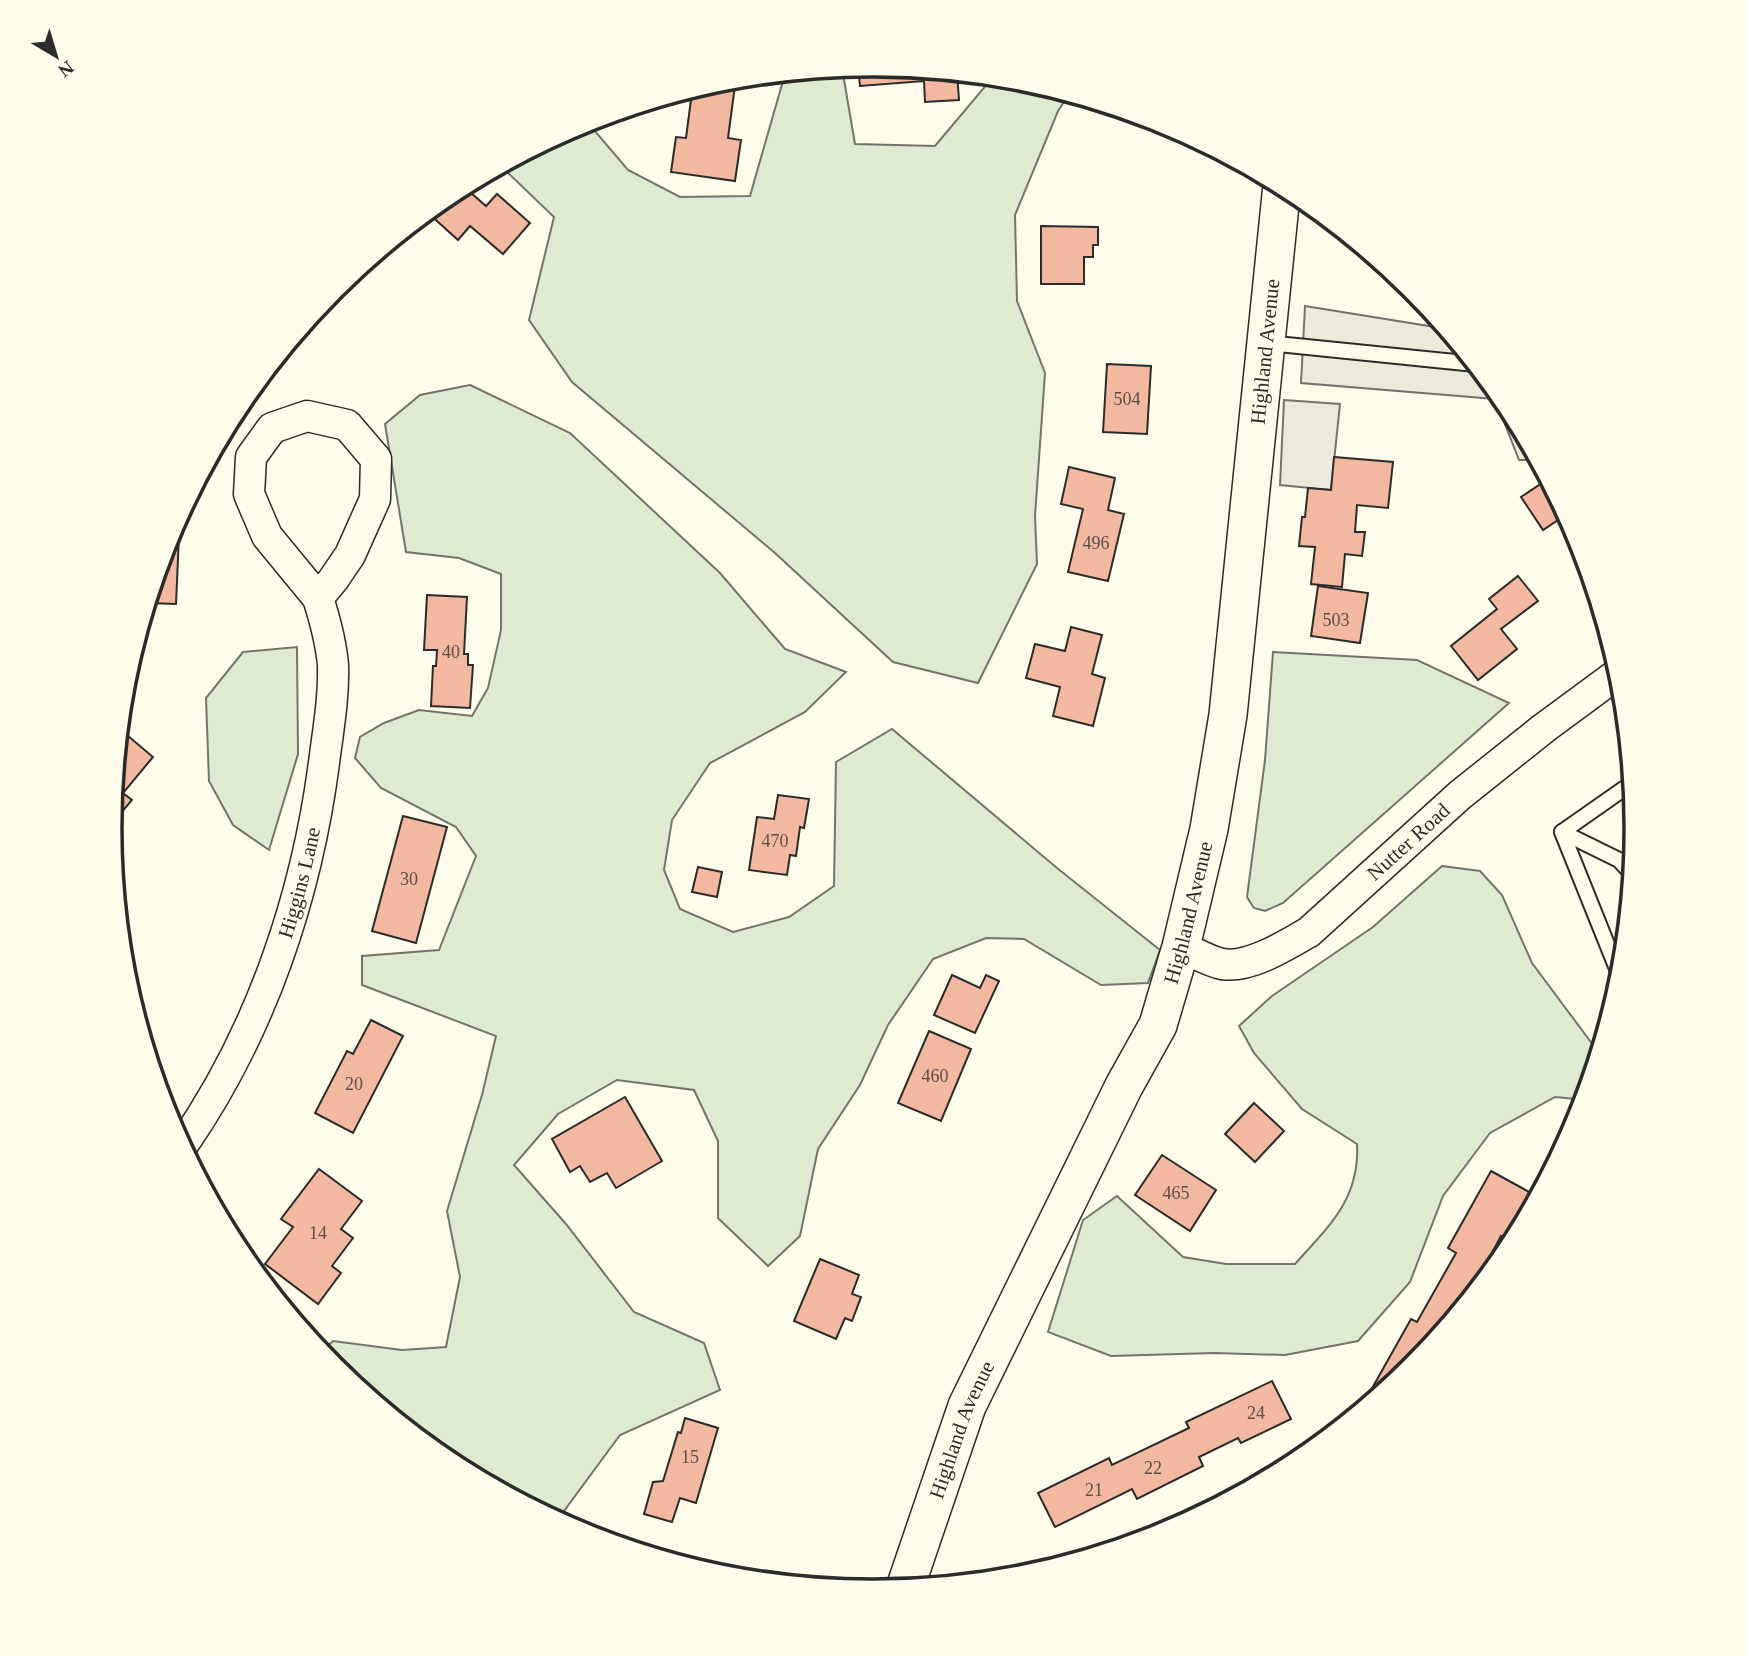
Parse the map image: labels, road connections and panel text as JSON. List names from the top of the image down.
{
  "streets": {
    "street": ["Highland Avenue", "Nutter Road", "Higgins Lane"]
  },
  "crossings": [
    ["Highland Avenue", "Nutter Road"]
  ],
  "house_numbers": [
    "504",
    "496",
    "503",
    "40",
    "470",
    "30",
    "460",
    "20",
    "465",
    "14",
    "24",
    "15",
    "22",
    "21"
  ],
  "north": "bottom right"
}
